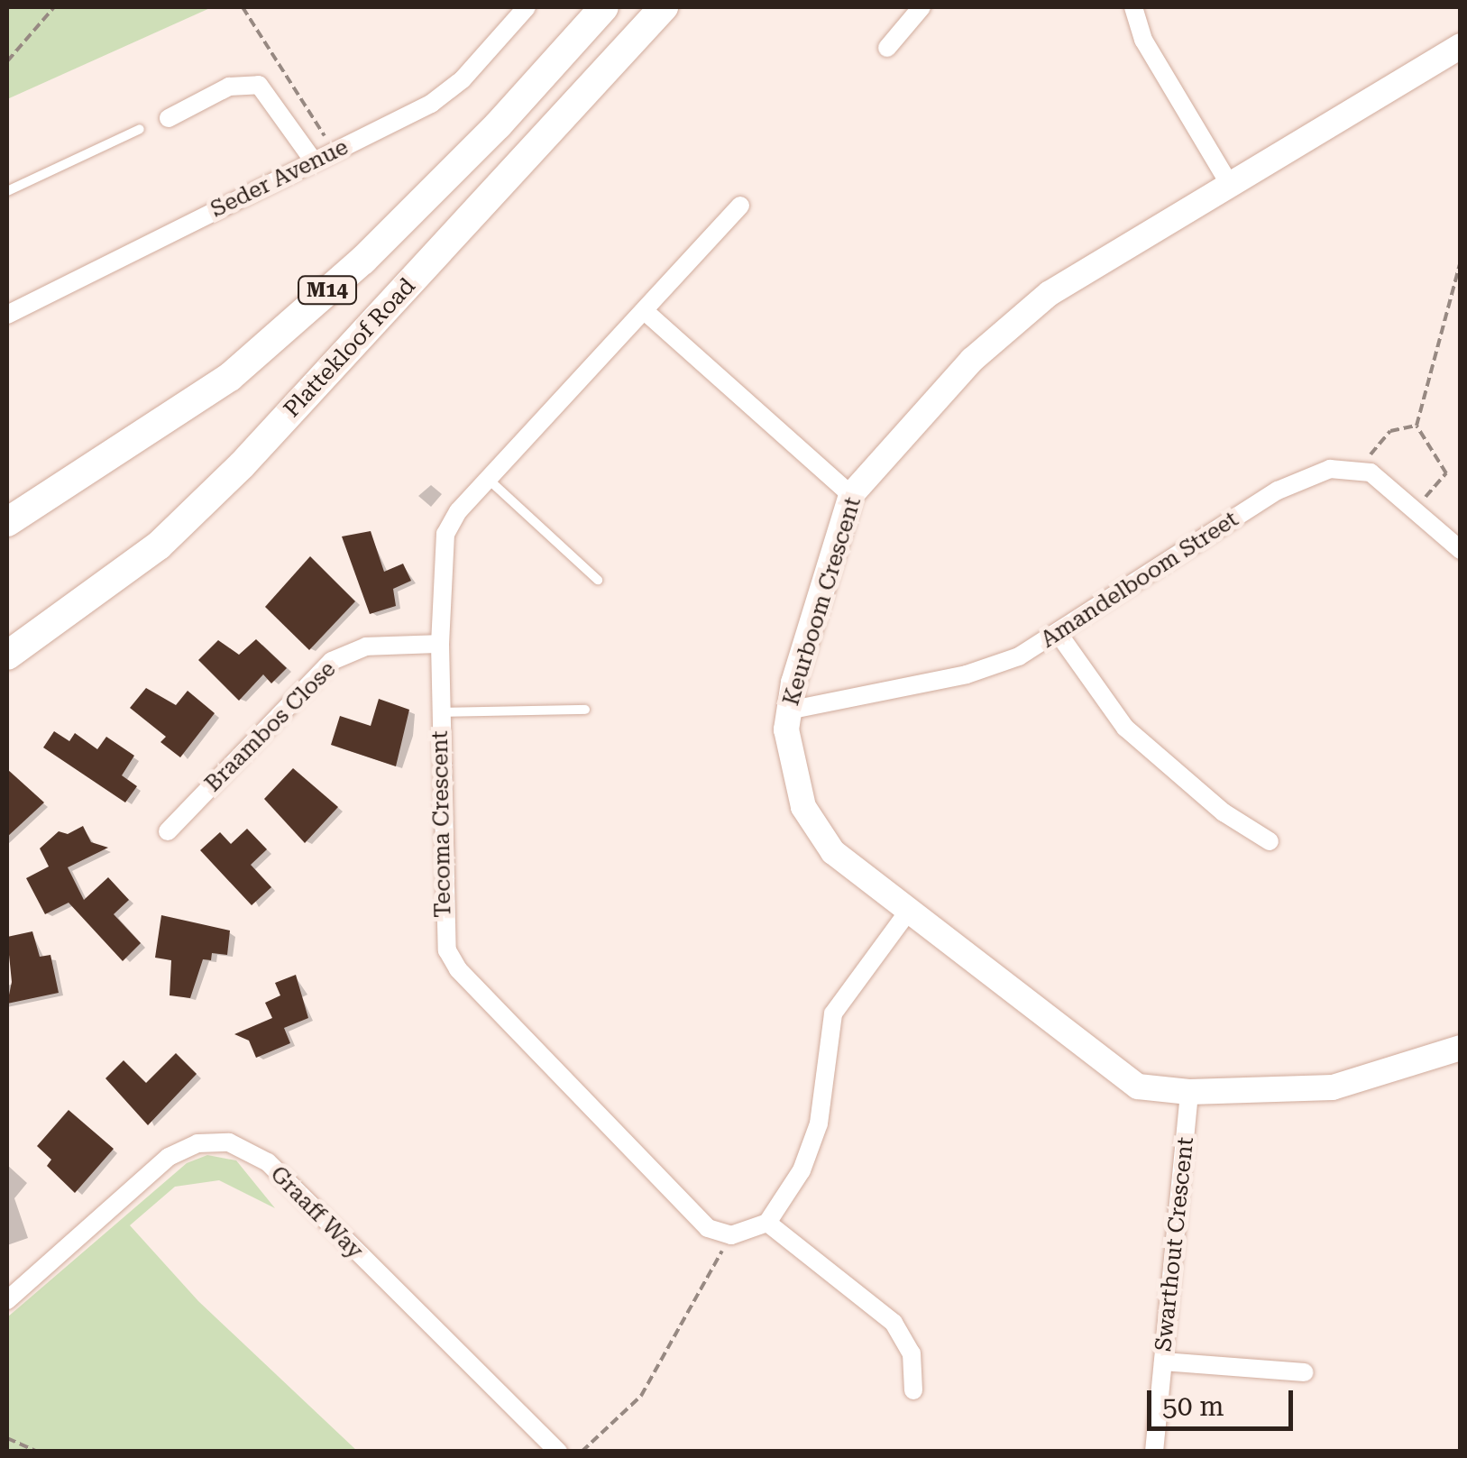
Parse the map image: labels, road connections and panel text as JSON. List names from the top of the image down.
{
  "streets": {
    "main road": ["M14", "Plattekloof Road"],
    "street": [
      "Seder Avenue",
      "Amandelboom Street",
      "Keurboom Crescent",
      "Braambos Close",
      "Tecoma Crescent",
      "Graaff Way",
      "Swarthout Crescent"
    ]
  },
  "crossings": [
    ["Amandelboom Street", "Keurboom Crescent"],
    ["Keurboom Crescent", "Swarthout Crescent"],
    ["Braambos Close", "Tecoma Crescent"]
  ],
  "scale_bar": "50 m"
}
